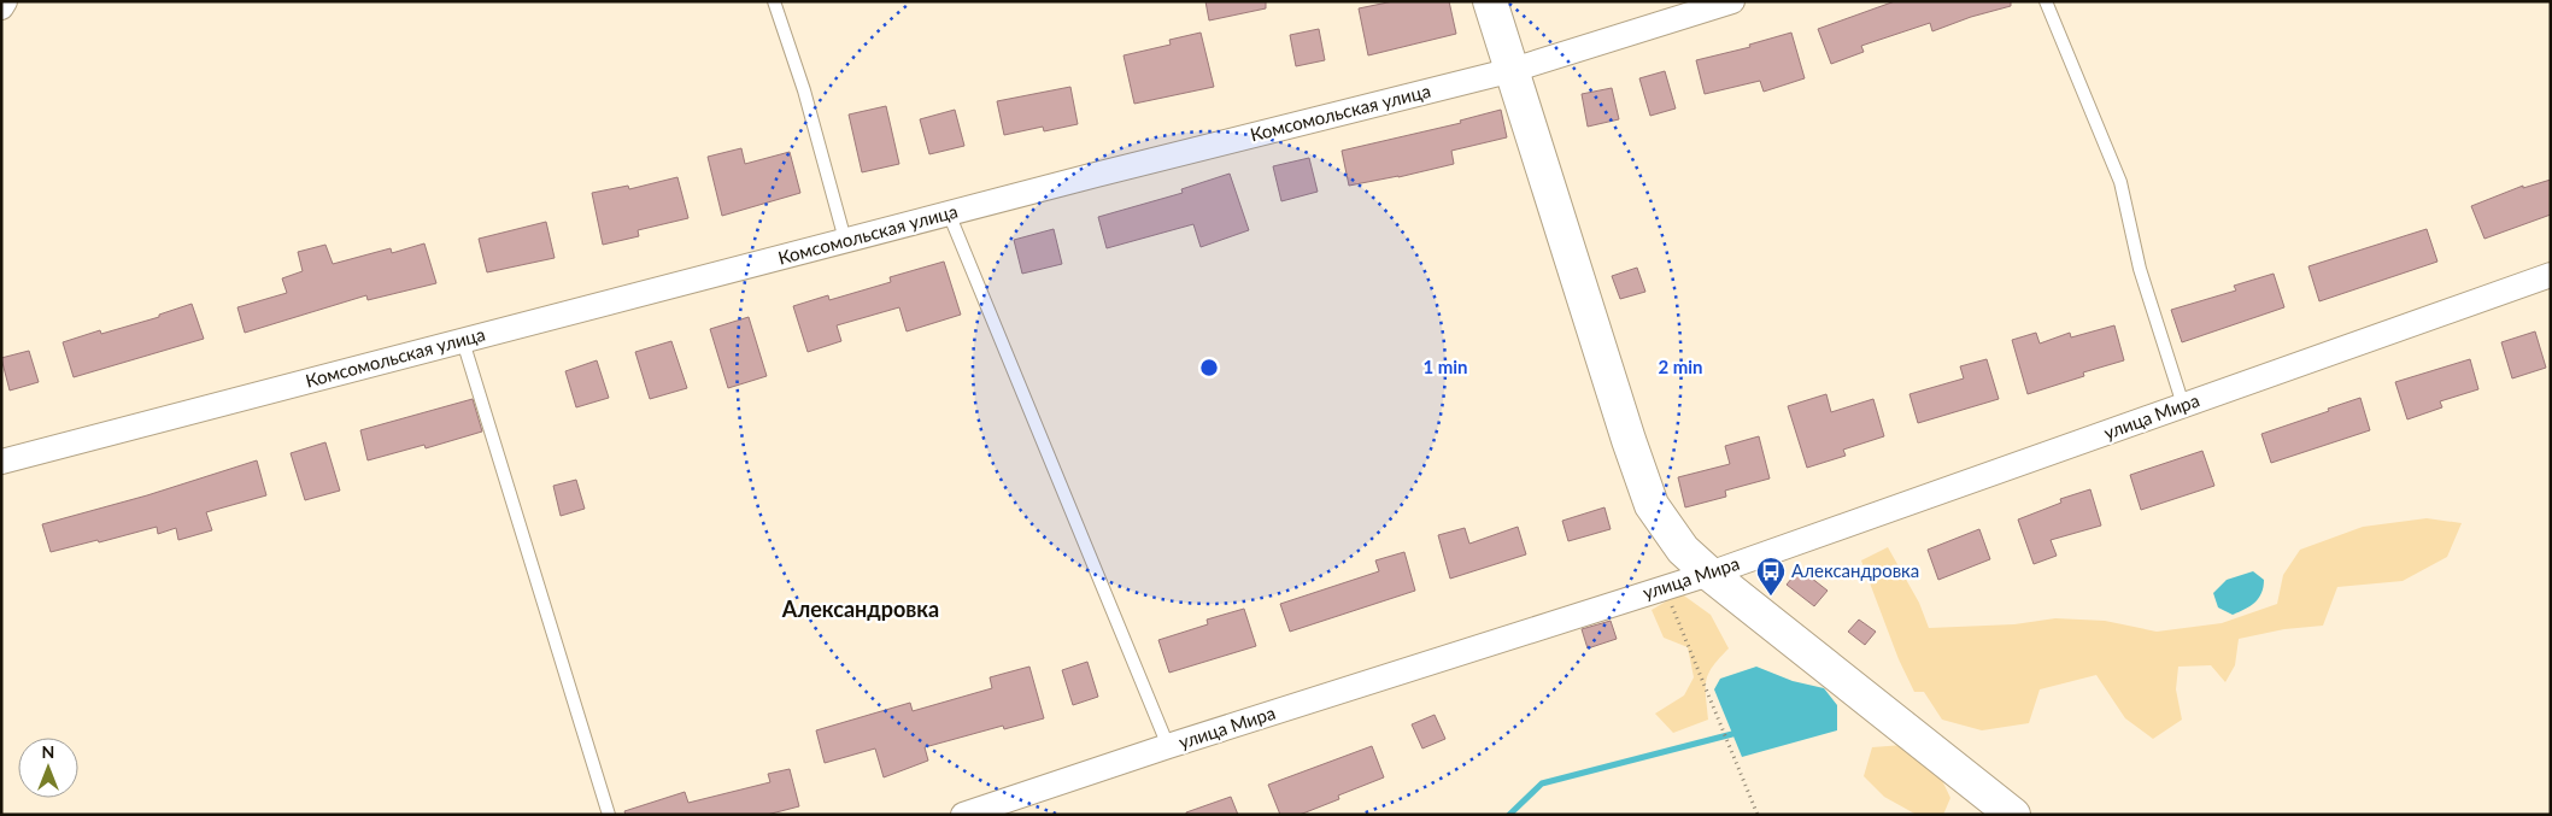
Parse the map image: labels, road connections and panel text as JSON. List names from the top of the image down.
{
  "streets": {
    "street": ["Комсомольская улица", "улица Мира"]
  },
  "districts": ["Александровка"],
  "places": {
    "bus stop": ["Александровка"]
  },
  "north": "top",
  "rings": ["1 min", "2 min"]
}
